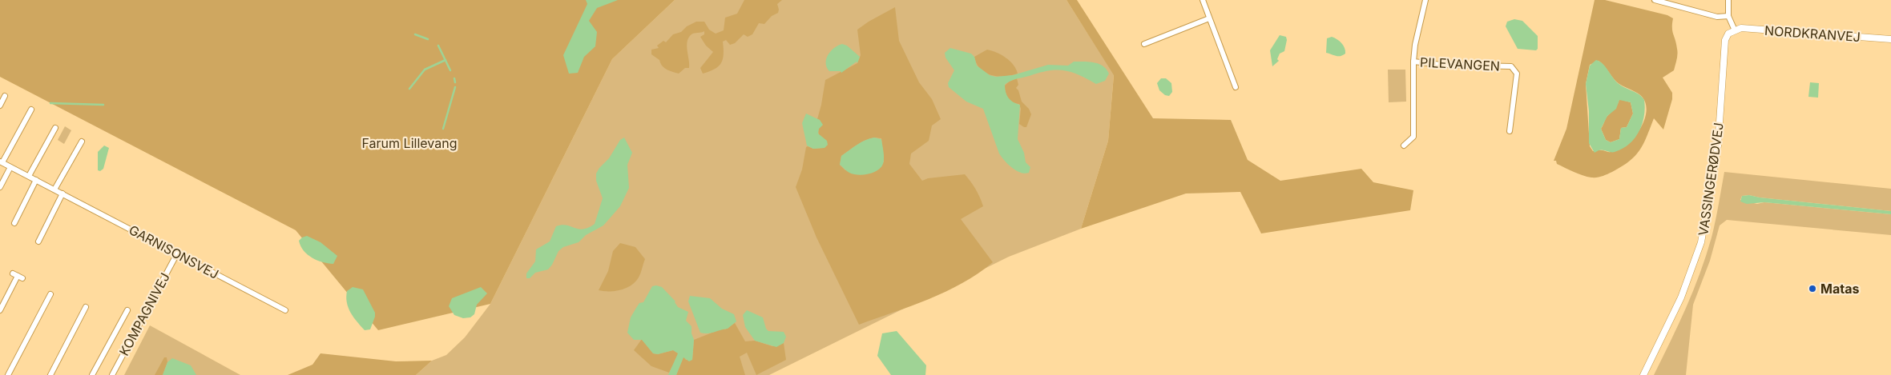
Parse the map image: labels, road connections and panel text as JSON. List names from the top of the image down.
{
  "streets": {
    "street": [
      "NORDKRANVEJ",
      "PILEVANGEN",
      "VASSINGERØDVEJ",
      "GARNISONSVEJ",
      "KOMPAGNIVEJ"
    ]
  },
  "crossings": [
    ["NORDKRANVEJ", "VASSINGERØDVEJ"],
    ["GARNISONSVEJ", "KOMPAGNIVEJ"]
  ],
  "parks": ["Farum Lillevang"],
  "places": ["Matas"]
}
